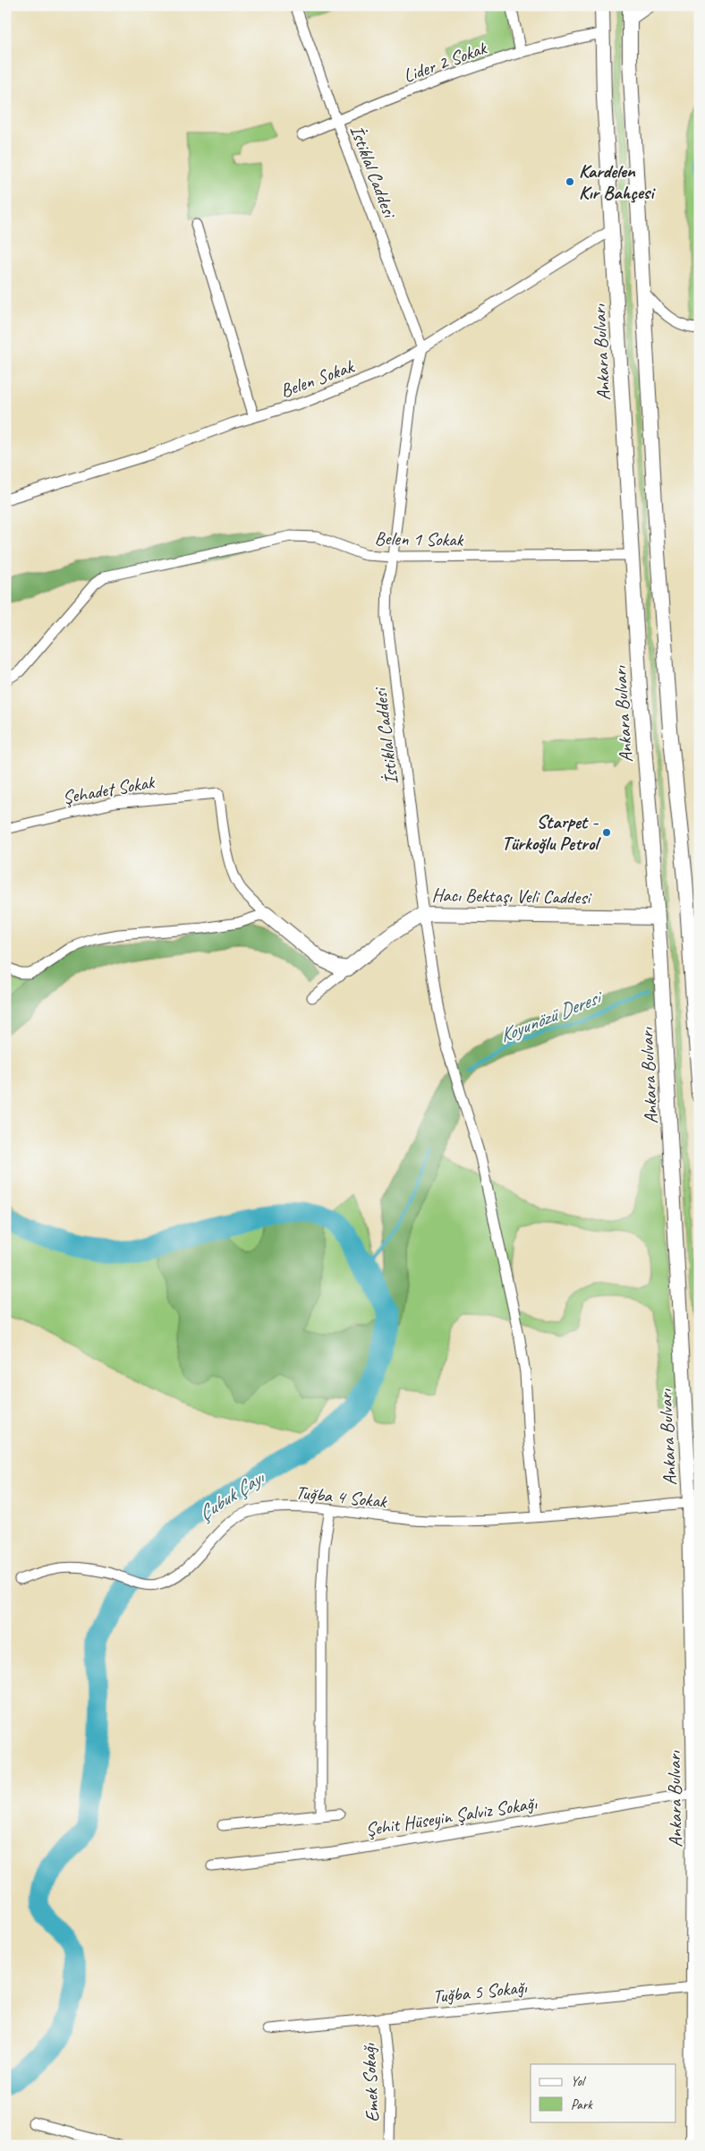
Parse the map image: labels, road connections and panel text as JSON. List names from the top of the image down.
{
  "streets": {
    "main road": ["Ankara Bulvarı", "Hacı Bektaşı Veli Caddesi"],
    "street": [
      "Lider 2 Sokak",
      "İstiklal Caddesi",
      "Belen Sokak",
      "Belen 1 Sokak",
      "Şehadet Sokak",
      "Tuğba 4 Sokak",
      "Şehit Hüseyin Şalviz Sokağı",
      "Tuğba 5 Sokağı",
      "Emek Sokağı"
    ]
  },
  "crossings": [
    ["Lider 2 Sokak", "İstiklal Caddesi"],
    ["Lider 2 Sokak", "Ankara Bulvarı"],
    ["İstiklal Caddesi", "Belen Sokak"],
    ["İstiklal Caddesi", "Belen 1 Sokak"],
    ["İstiklal Caddesi", "Hacı Bektaşı Veli Caddesi"],
    ["İstiklal Caddesi", "Tuğba 4 Sokak"],
    ["Ankara Bulvarı", "Belen Sokak"],
    ["Ankara Bulvarı", "Belen 1 Sokak"],
    ["Ankara Bulvarı", "Hacı Bektaşı Veli Caddesi"],
    ["Ankara Bulvarı", "Tuğba 4 Sokak"],
    ["Ankara Bulvarı", "Şehit Hüseyin Şalviz Sokağı"],
    ["Ankara Bulvarı", "Tuğba 5 Sokağı"],
    ["Tuğba 5 Sokağı", "Emek Sokağı"]
  ],
  "water": ["Koyunözü Deresi", "Çubuk Çayı"],
  "places": ["Kardelen Kır Bahçesi", "Starpet - Türkoğlu Petrol"],
  "legend": ["Yol", "Park"]
}
